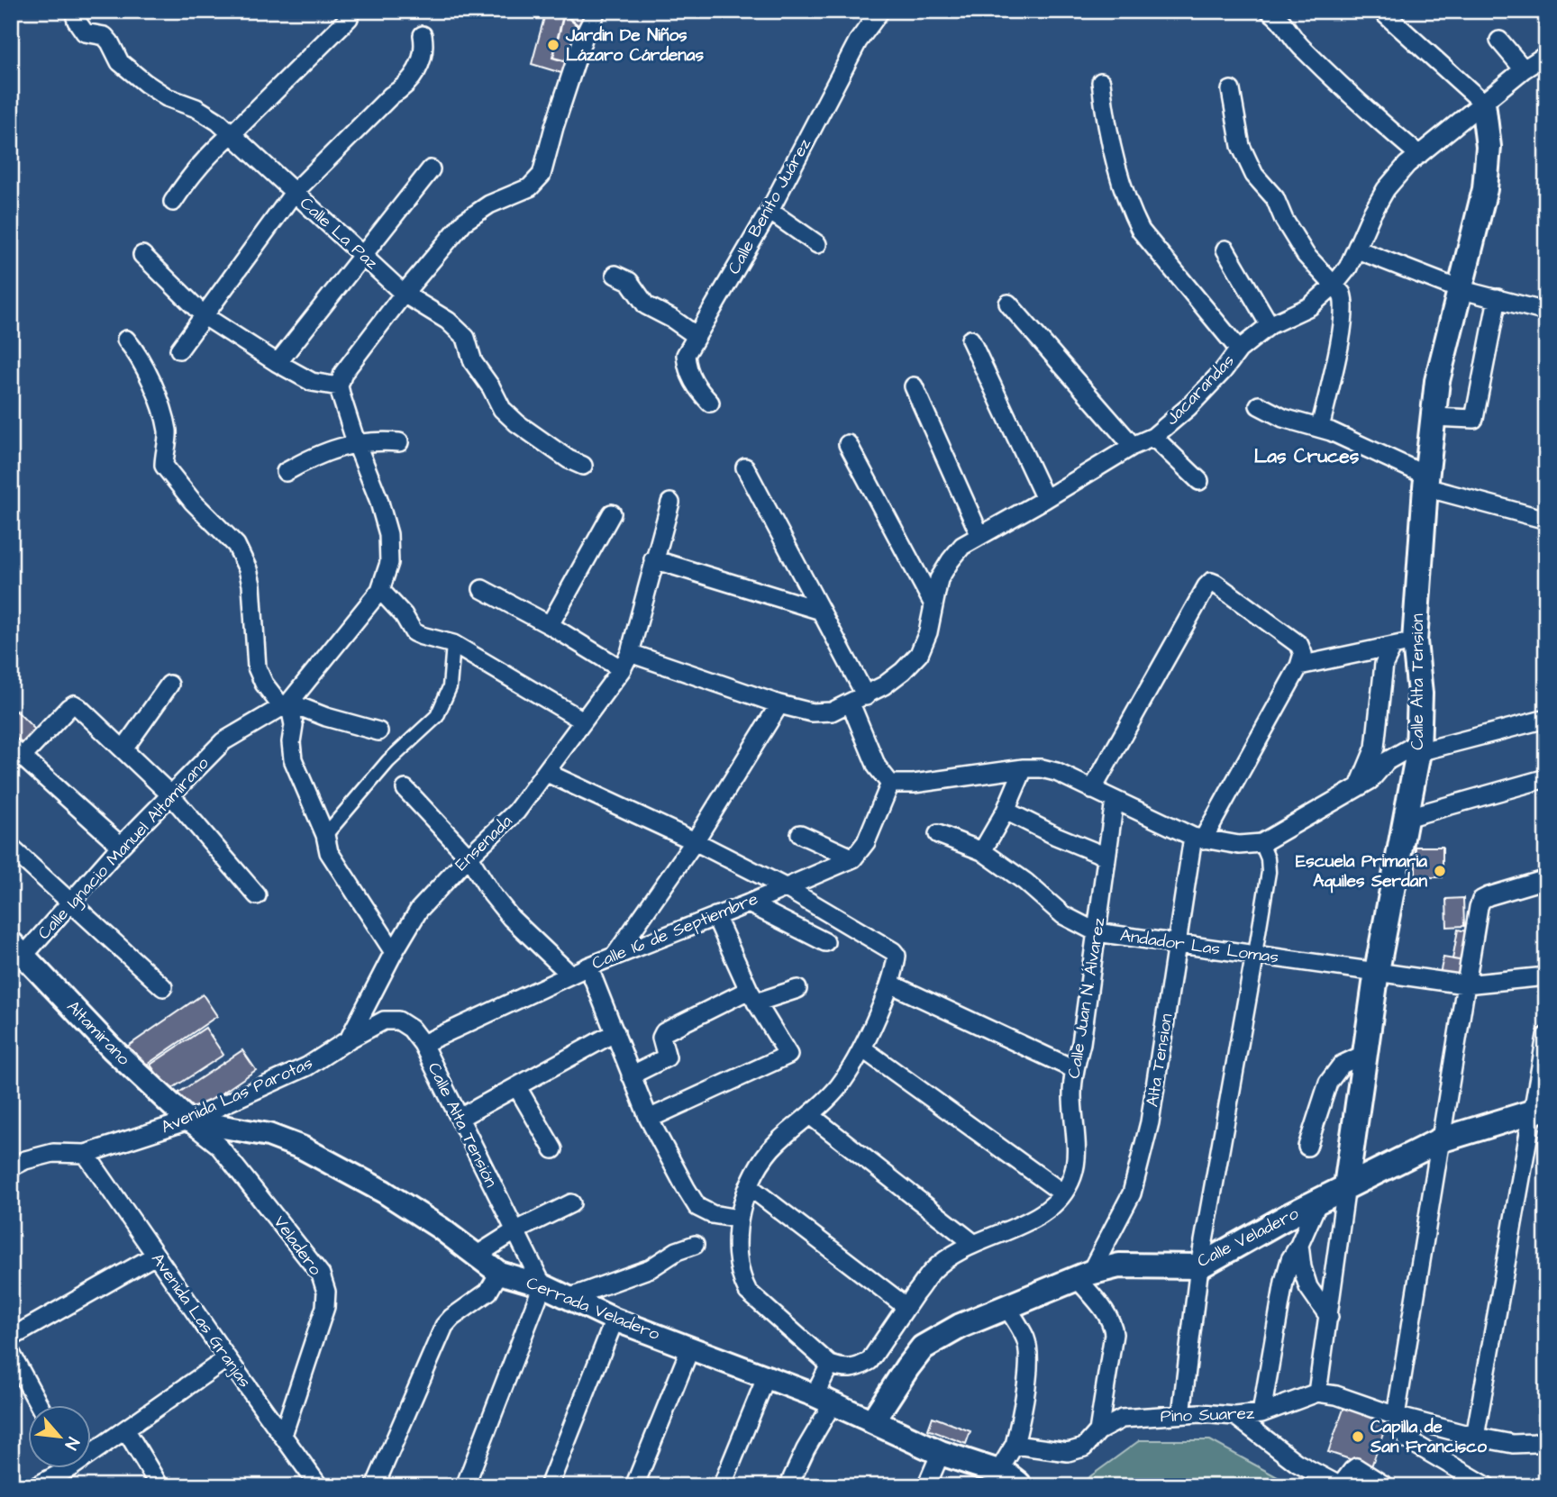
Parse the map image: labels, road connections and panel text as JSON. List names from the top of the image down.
{
  "streets": {
    "main road": ["Calle Alta Tensión", "Calle Veladero"],
    "street": [
      "Calle Benito Juárez",
      "Calle La Paz",
      "Jacarandas",
      "Ensenada",
      "Calle Ignacio Manuel Altamirano",
      "Calle 16 de Septiembre",
      "Andador Las Lomas",
      "Calle Juan N. Álvarez",
      "Altamirano",
      "Alta Tension",
      "Avenida Las Parotas",
      "Veladero",
      "Cerrada Veladero",
      "Avenida Las Granjas",
      "Pino Suarez"
    ]
  },
  "crossings": [
    ["Jacarandas", "Calle Alta Tensión"],
    ["Jacarandas", "Ensenada"],
    ["Calle Alta Tensión", "Ensenada"],
    ["Calle Alta Tensión", "Calle 16 de Septiembre"],
    ["Calle Alta Tensión", "Andador Las Lomas"],
    ["Calle Alta Tensión", "Avenida Las Parotas"],
    ["Calle Alta Tensión", "Calle Veladero"],
    ["Calle Alta Tensión", "Cerrada Veladero"],
    ["Ensenada", "Avenida Las Parotas"],
    ["Calle Ignacio Manuel Altamirano", "Altamirano"],
    ["Andador Las Lomas", "Calle Juan N. Álvarez"],
    ["Andador Las Lomas", "Alta Tension"],
    ["Altamirano", "Avenida Las Parotas"],
    ["Altamirano", "Veladero"],
    ["Altamirano", "Cerrada Veladero"],
    ["Alta Tension", "Calle Veladero"],
    ["Avenida Las Parotas", "Veladero"],
    ["Avenida Las Parotas", "Cerrada Veladero"],
    ["Avenida Las Parotas", "Avenida Las Granjas"],
    ["Calle Veladero", "Cerrada Veladero"],
    ["Veladero", "Cerrada Veladero"],
    ["Veladero", "Avenida Las Granjas"]
  ],
  "districts": ["Las Cruces"],
  "places": ["Jardin De Niños Lázaro Cárdenas", "Escuela Primaria Aquiles Serdan", "Capilla de San Francisco"],
  "north": "bottom right"
}
